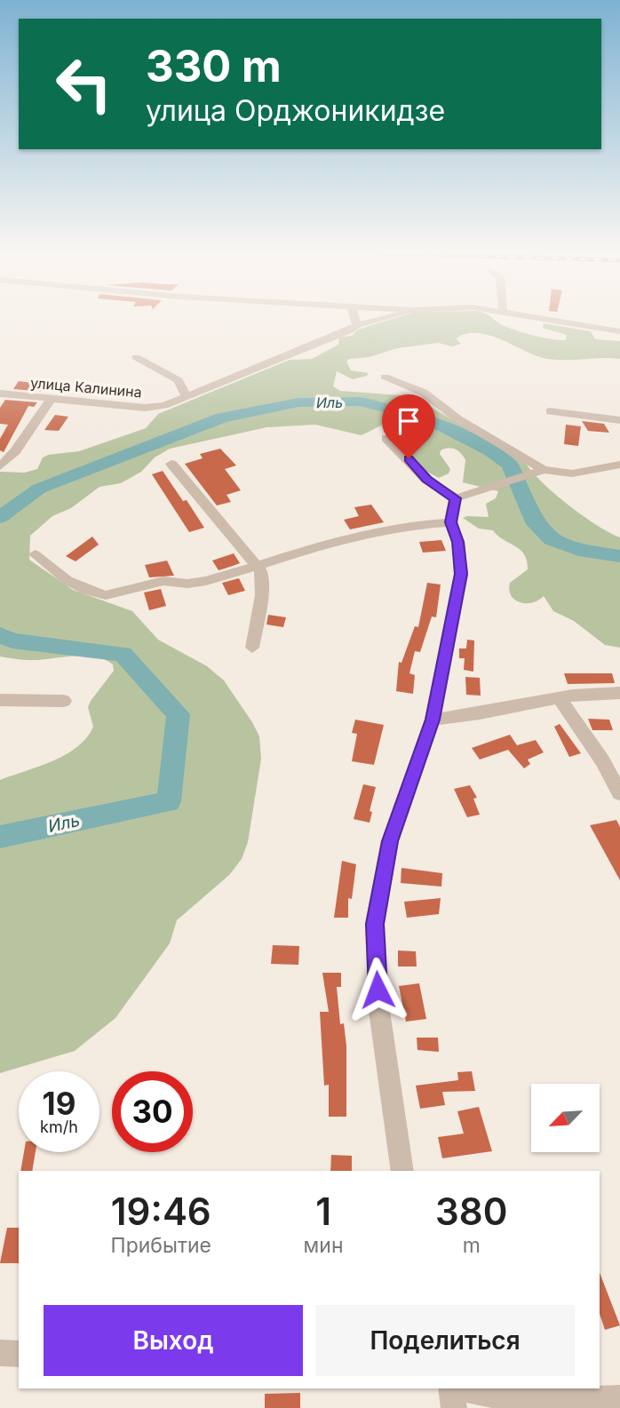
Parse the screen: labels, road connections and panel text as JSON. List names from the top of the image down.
{
  "streets": {
    "street": ["улица Калинина"]
  },
  "water": ["Иль"],
  "north": "bottom left",
  "page": {
    "turn": ["330 m", "улица Орджоникидзе"],
    "speed": "19 km/h",
    "limit": "30",
    "eta": [
      "19:46",
      "Прибытие",
      "1",
      "мин",
      "380",
      "m"
    ],
    "buttons": ["Выход", "Поделиться"]
  }
}
